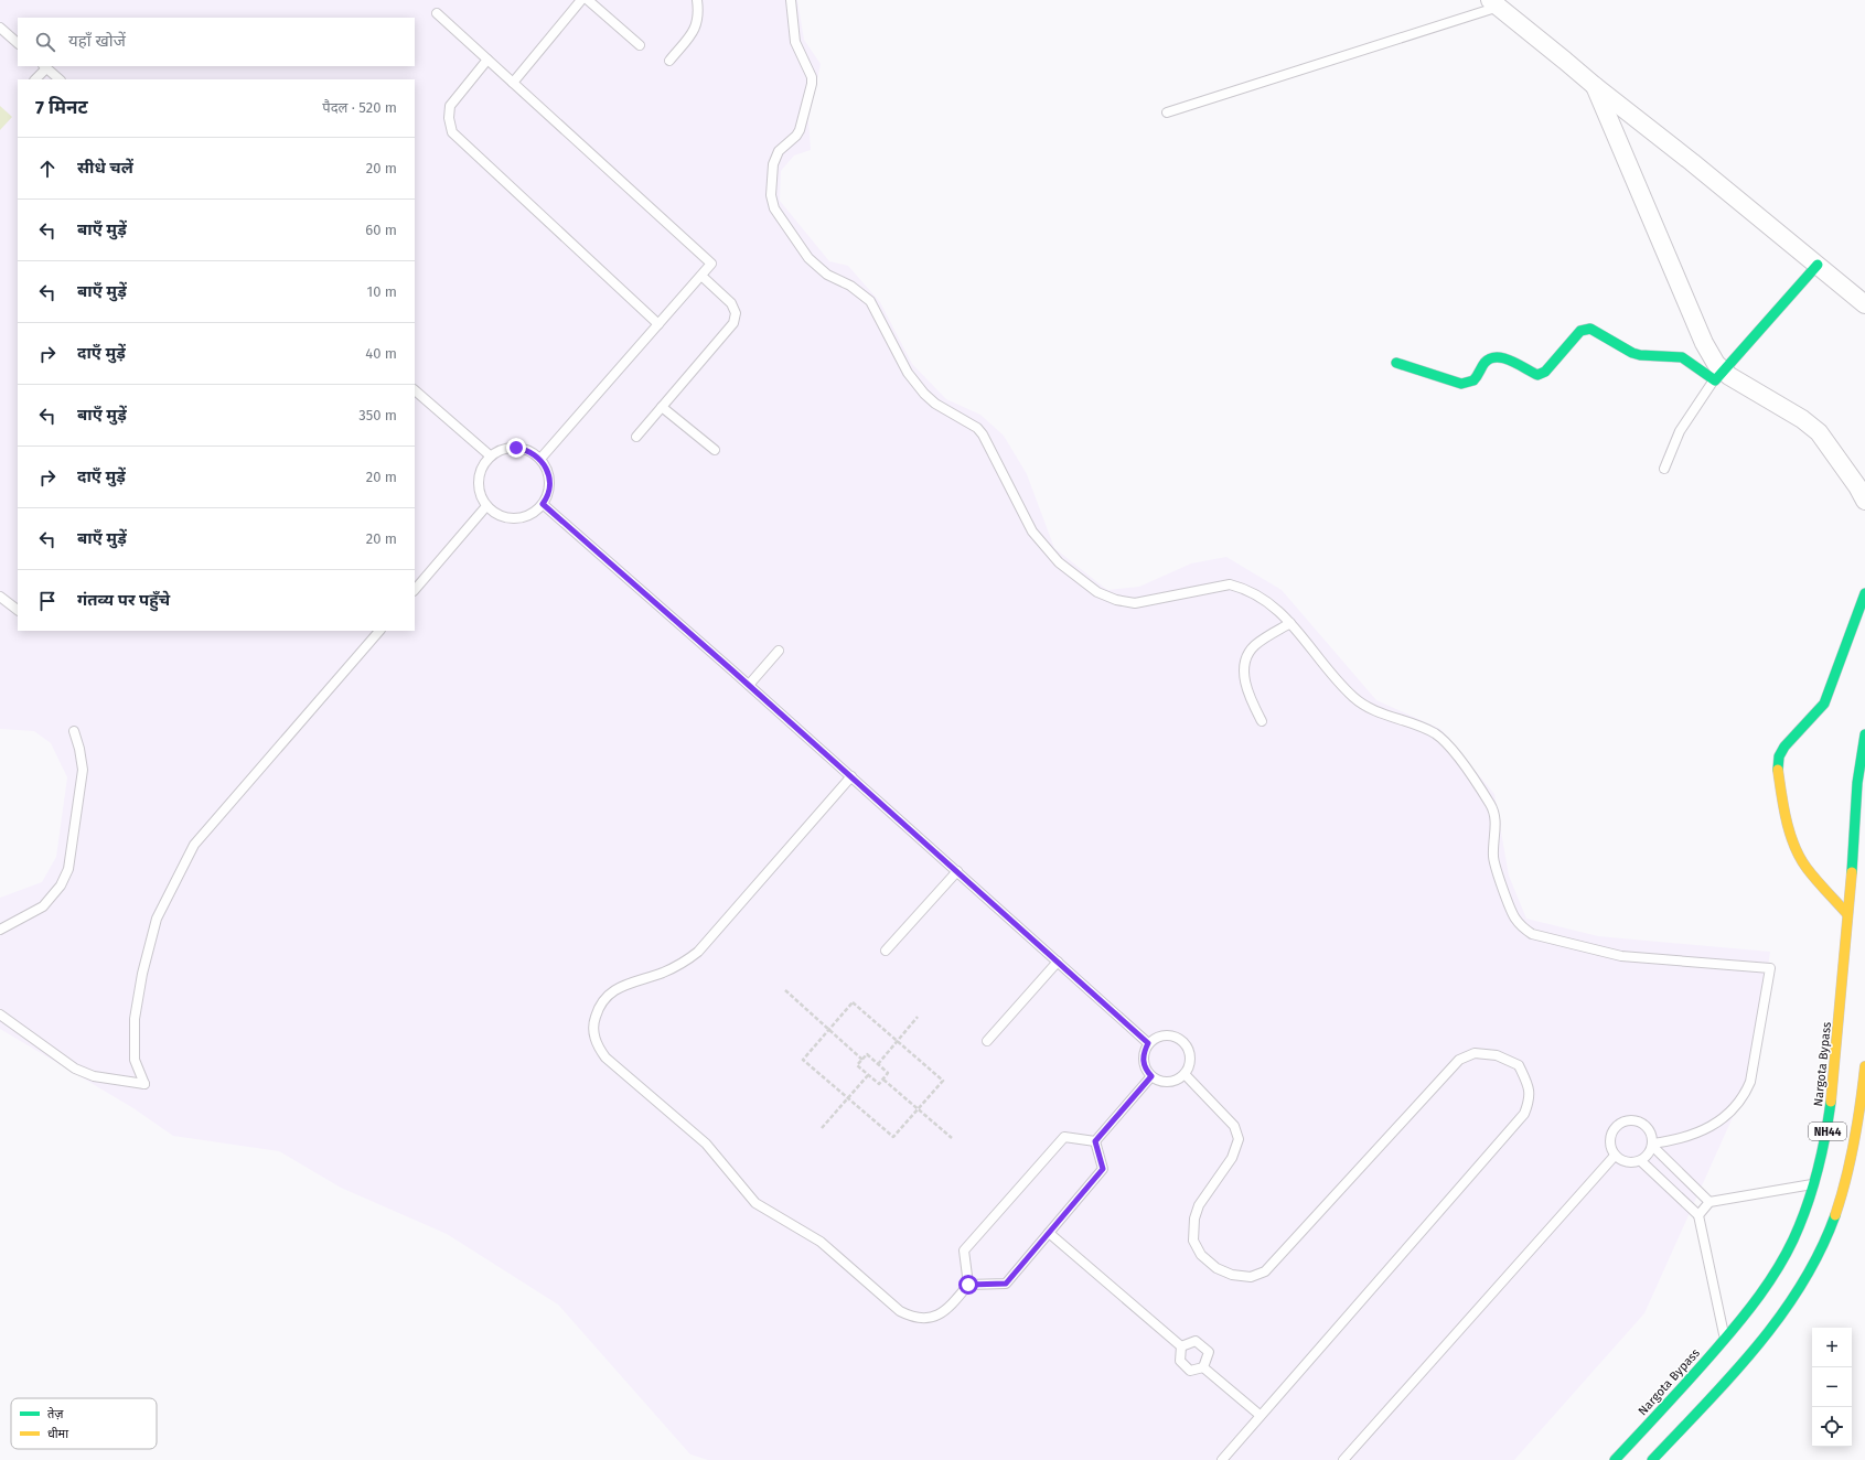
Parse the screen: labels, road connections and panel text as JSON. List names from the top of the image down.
{
  "streets": {
    "main road": ["Nargota Bypass", "NH44"]
  },
  "legend": ["तेज़", "धीमा"],
  "page": {
    "search": "यहाँ खोजें",
    "heading": ["7 मिनट", "पैदल · 520 m"],
    "list": [
      ["सीधे चलें", "20 m"],
      ["बाएँ मुड़ें", "60 m"],
      ["बाएँ मुड़ें", "10 m"],
      ["दाएँ मुड़ें", "40 m"],
      ["बाएँ मुड़ें", "350 m"],
      ["दाएँ मुड़ें", "20 m"],
      ["बाएँ मुड़ें", "20 m"],
      "गंतव्य पर पहुँचे"
    ],
    "map_buttons": ["+", "−"]
  }
}
